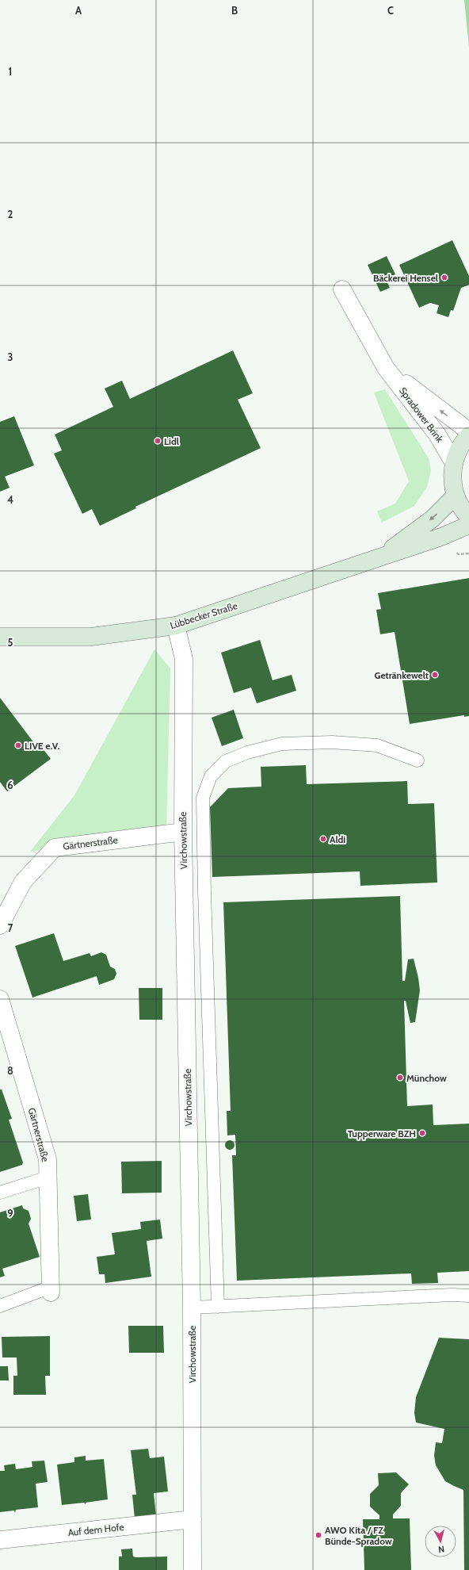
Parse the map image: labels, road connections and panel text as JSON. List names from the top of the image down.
{
  "streets": {
    "main road": ["Lübbecker Straße"],
    "street": [
      "Spradower Brink",
      "Virchowstraße",
      "Gärtnerstraße",
      "Auf dem Hofe"
    ]
  },
  "crossings": [
    ["Lübbecker Straße", "Virchowstraße"],
    ["Virchowstraße", "Gärtnerstraße"],
    ["Virchowstraße", "Auf dem Hofe"]
  ],
  "places": [
    "Bäckerei Hensel",
    "Lidl",
    "Getränkewelt",
    "LIVE e.V.",
    "Aldi",
    "Münchow",
    "Tupperware BZH",
    "AWO Kita / FZ Bünde-Spradow"
  ],
  "north": "bottom",
  "grid": {
    "columns": ["A", "B", "C"],
    "rows": [
      "1",
      "2",
      "3",
      "4",
      "5",
      "6",
      "7",
      "8",
      "9"
    ]
  }
}
